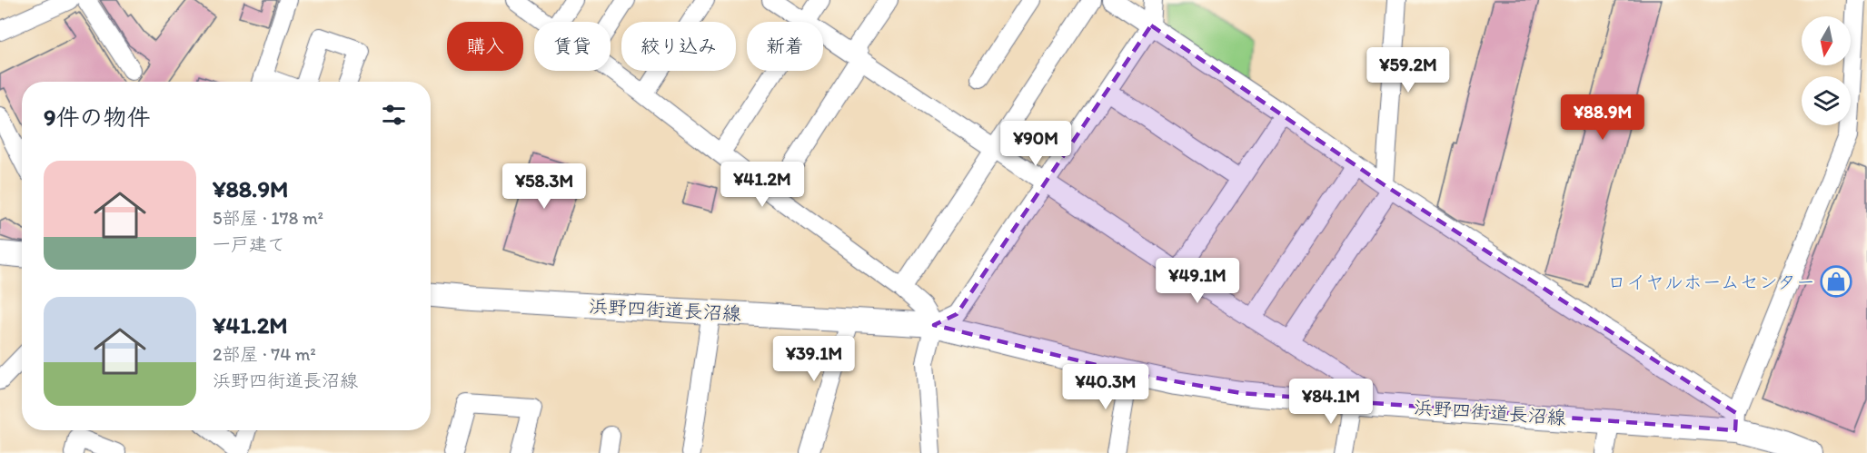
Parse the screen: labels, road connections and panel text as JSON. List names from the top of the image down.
{
  "streets": {
    "main road": ["浜野四街道長沼線"]
  },
  "places": {
    "shop": ["ロイヤルホームセンター"]
  },
  "north": "bottom",
  "page": {
    "chip": [
      "購入",
      "賃貸",
      "絞り込み",
      "新着"
    ],
    "price": [
      "¥59.2M",
      "¥88.9M",
      "¥90M",
      "¥41.2M",
      "¥58.3M",
      "¥49.1M",
      "¥39.1M",
      "¥40.3M",
      "¥84.1M"
    ],
    "heading": "9件の物件",
    "list": [
      {
        "name": "¥88.9M",
        "note": "5部屋 · 178 m² · 一戸建て"
      },
      {
        "name": "¥41.2M",
        "note": "2部屋 · 74 m² · 浜野四街道長沼線"
      }
    ]
  }
}
